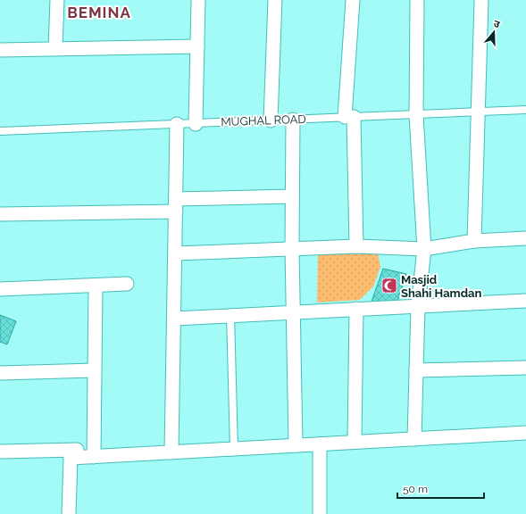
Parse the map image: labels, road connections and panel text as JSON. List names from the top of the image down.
{
  "streets": {
    "lane": ["MUGHAL ROAD"]
  },
  "districts": ["BEMINA"],
  "places": {
    "mosque": ["Masjid Shahi Hamdan"]
  },
  "scale_bar": "50 m",
  "north": "top"
}
